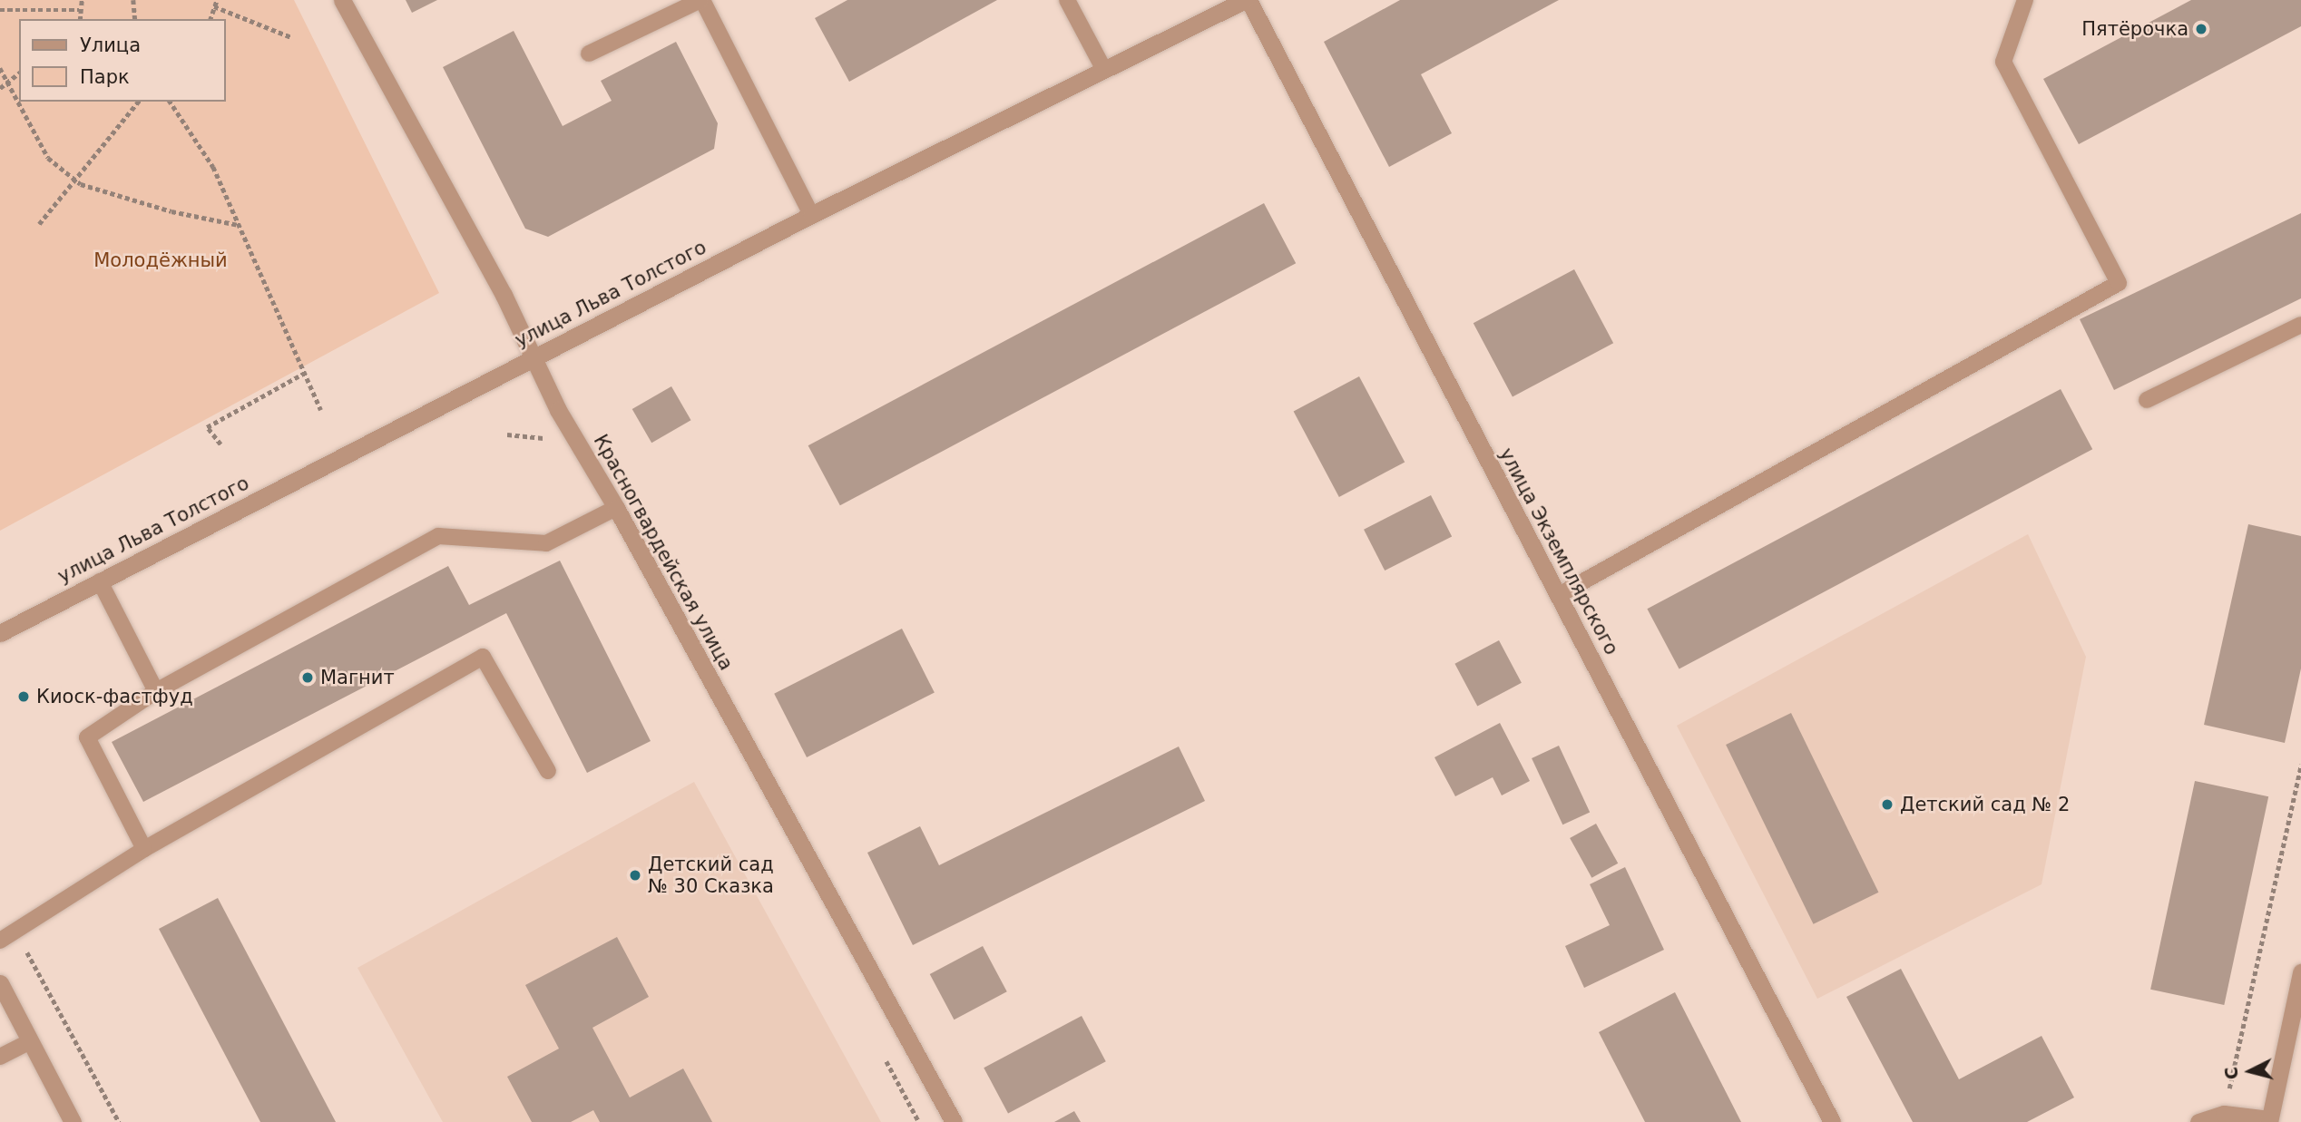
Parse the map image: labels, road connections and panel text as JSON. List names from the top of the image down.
{
  "streets": {
    "street": ["улица Льва Толстого", "улица Экземплярского", "Красногвардейская улица"]
  },
  "crossings": [
    ["улица Льва Толстого", "улица Экземплярского"],
    ["улица Льва Толстого", "Красногвардейская улица"]
  ],
  "parks": ["Молодёжный"],
  "places": [
    "Пятёрочка",
    "Магнит",
    "Киоск-фастфуд",
    "Детский сад № 2",
    "Детский сад № 30 Сказка"
  ],
  "legend": ["Улица", "Парк"],
  "north": "left"
}
